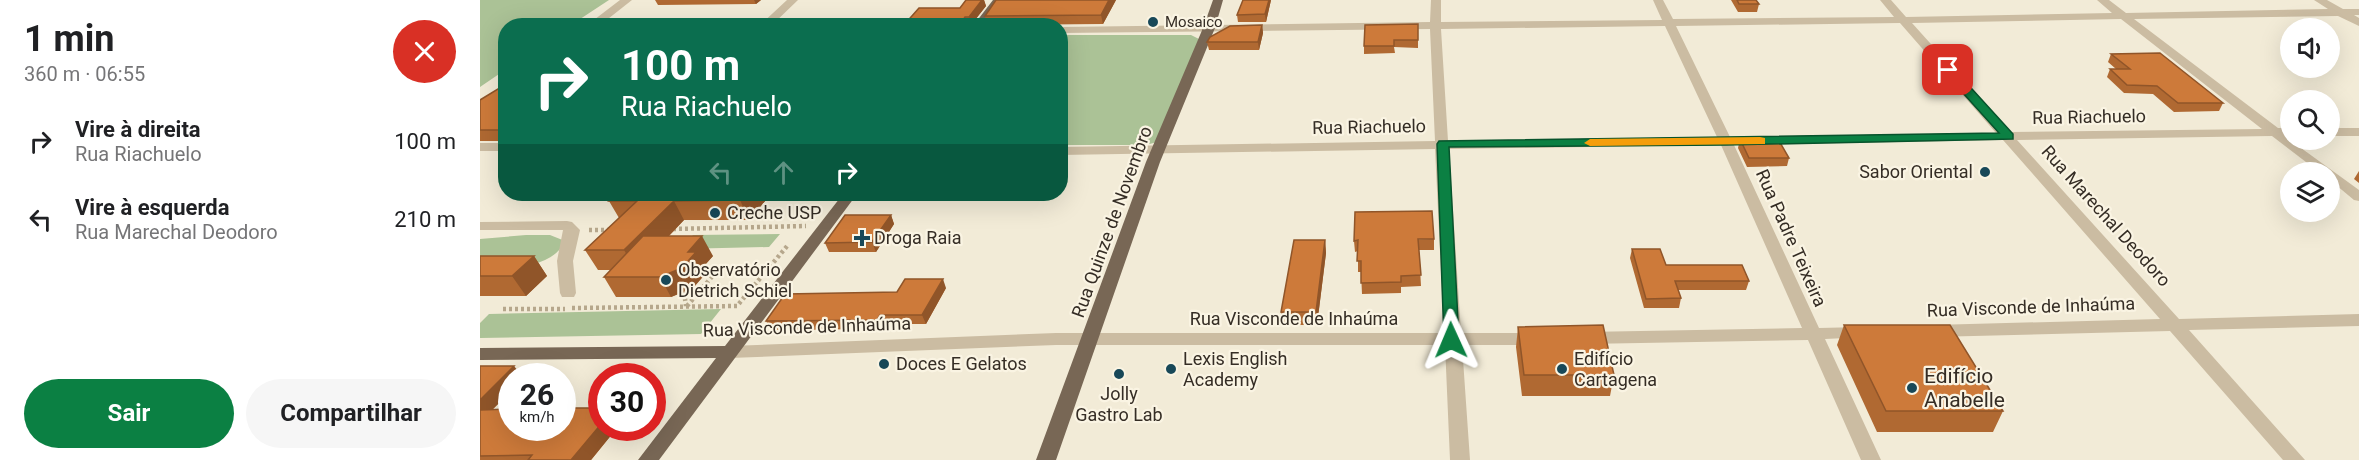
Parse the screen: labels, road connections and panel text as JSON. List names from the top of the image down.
{
  "streets": {
    "main road": ["Rua Quinze de Novembro", "Rua Visconde de Inhaúma"],
    "street": ["Rua Riachuelo", "Rua Marechal Deodoro", "Rua Padre Teixeira"]
  },
  "crossings": [
    ["Rua Riachuelo", "Rua Marechal Deodoro"],
    ["Rua Riachuelo", "Rua Quinze de Novembro"],
    ["Rua Riachuelo", "Rua Padre Teixeira"],
    ["Rua Marechal Deodoro", "Rua Visconde de Inhaúma"],
    ["Rua Quinze de Novembro", "Rua Visconde de Inhaúma"],
    ["Rua Padre Teixeira", "Rua Visconde de Inhaúma"]
  ],
  "places": {
    "other": [
      "Mosaico",
      "Sabor Oriental",
      "Creche USP",
      "Observatório Dietrich Schiel",
      "Doces E Gelatos",
      "Lexis English Academy",
      "Edifício Cartagena",
      "Jolly Gastro Lab",
      "Edifício Anabelle"
    ],
    "health": ["Droga Raia"]
  },
  "page": {
    "heading": ["1 min", "360 m · 06:55"],
    "turn": ["100 m", "Rua Riachuelo"],
    "list": [
      {
        "name": "Vire à direita",
        "note": "Rua Riachuelo",
        "value": "100 m"
      },
      {
        "name": "Vire à esquerda",
        "note": "Rua Marechal Deodoro",
        "value": "210 m"
      }
    ],
    "speed": "26 km/h",
    "limit": "30",
    "buttons": ["Sair", "Compartilhar"]
  }
}
